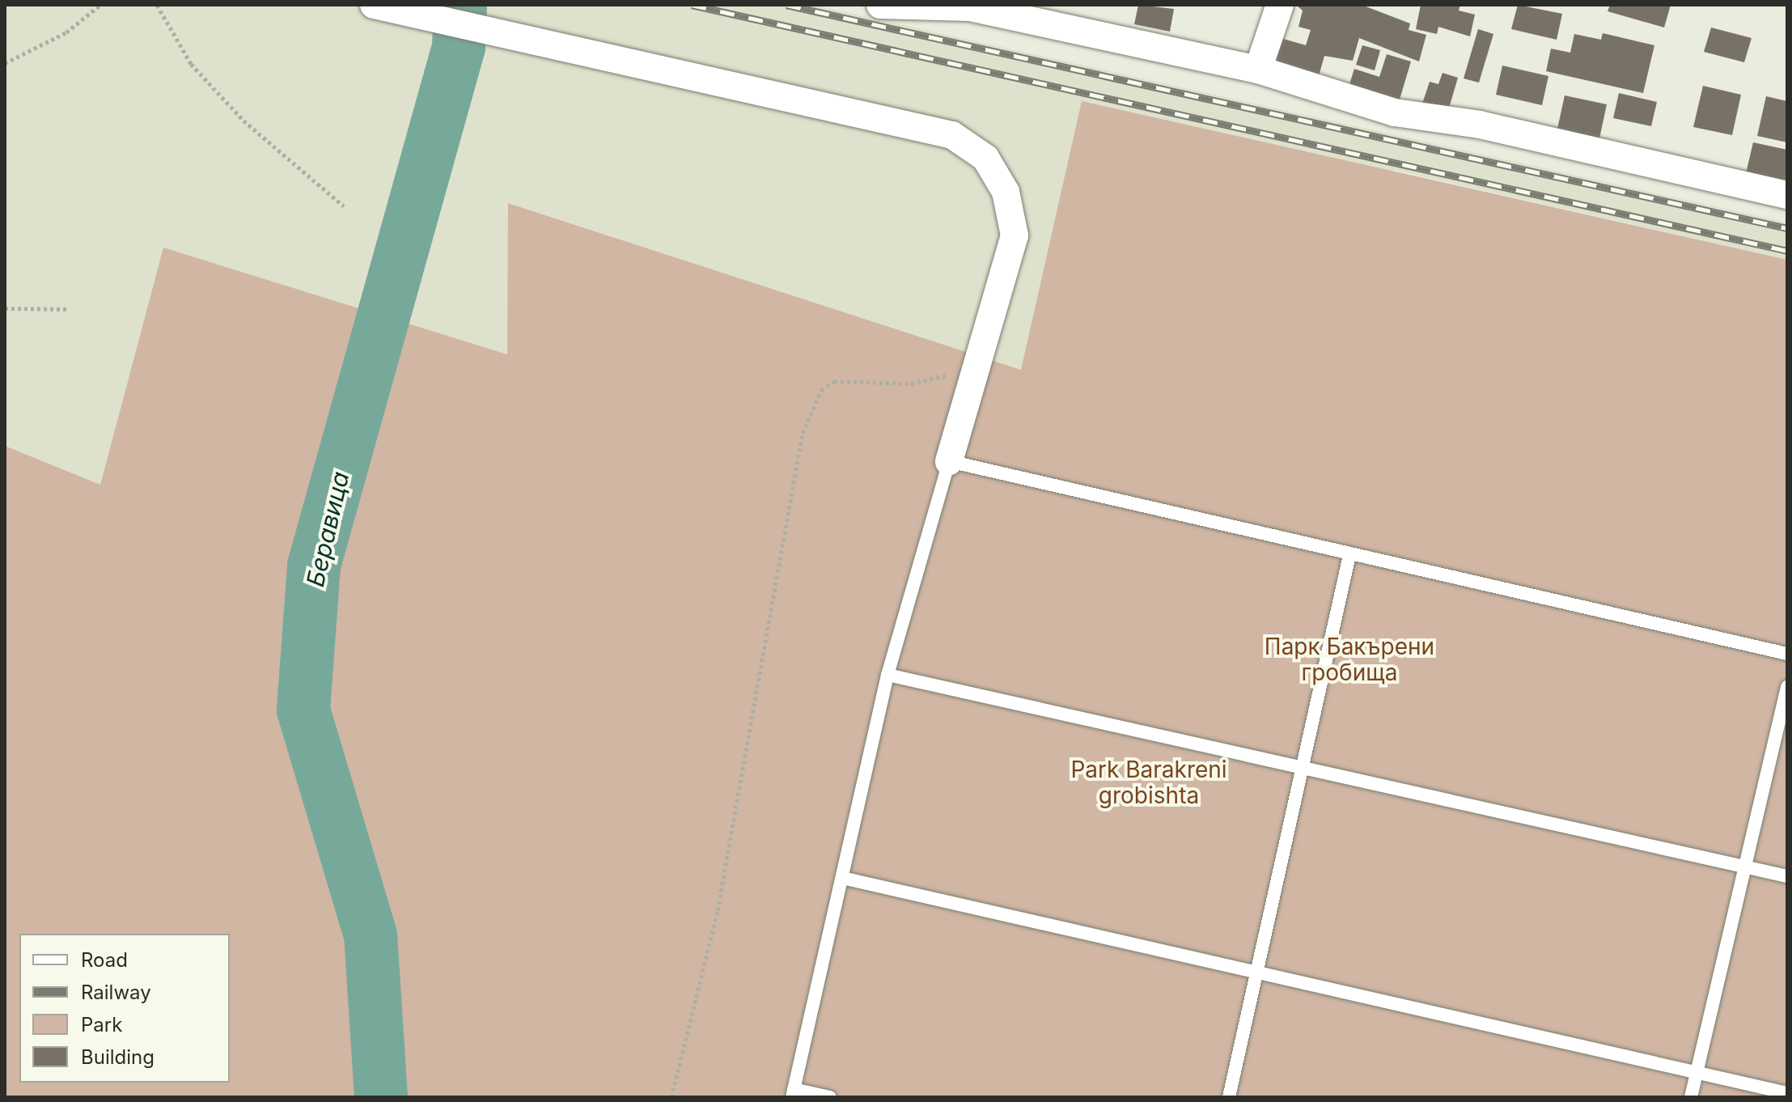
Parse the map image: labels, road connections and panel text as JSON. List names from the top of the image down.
{
  "water": ["Беравица"],
  "parks": ["Парк Бакърени гробища", "Park Barakreni grobishta"],
  "legend": [
    "Road",
    "Railway",
    "Park",
    "Building"
  ]
}
